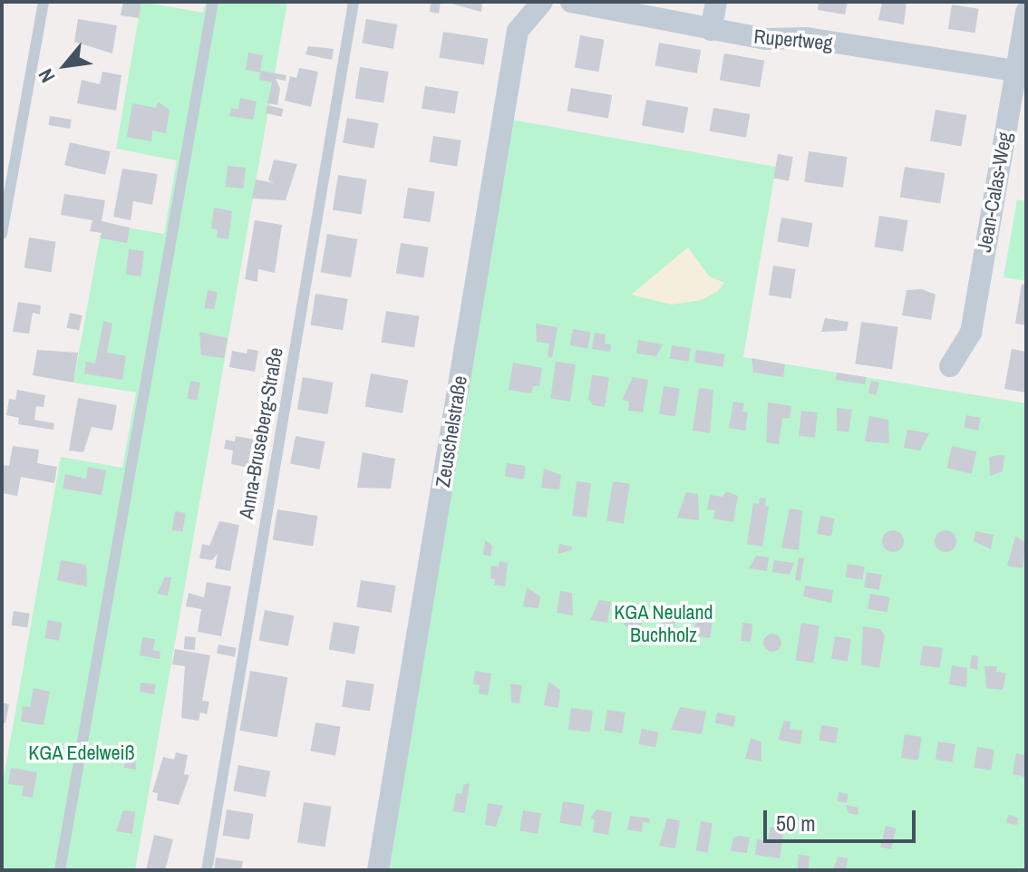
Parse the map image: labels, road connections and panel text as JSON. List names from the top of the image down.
{
  "streets": {
    "street": ["Rupertweg", "Jean-Calas-Weg", "Zeuschelstraße"],
    "lane": ["Anna-Bruseberg-Straße"]
  },
  "crossings": [
    ["Rupertweg", "Jean-Calas-Weg"]
  ],
  "parks": ["KGA Neuland Buchholz", "KGA Edelweiß"],
  "scale_bar": "50 m",
  "north": "bottom left"
}
